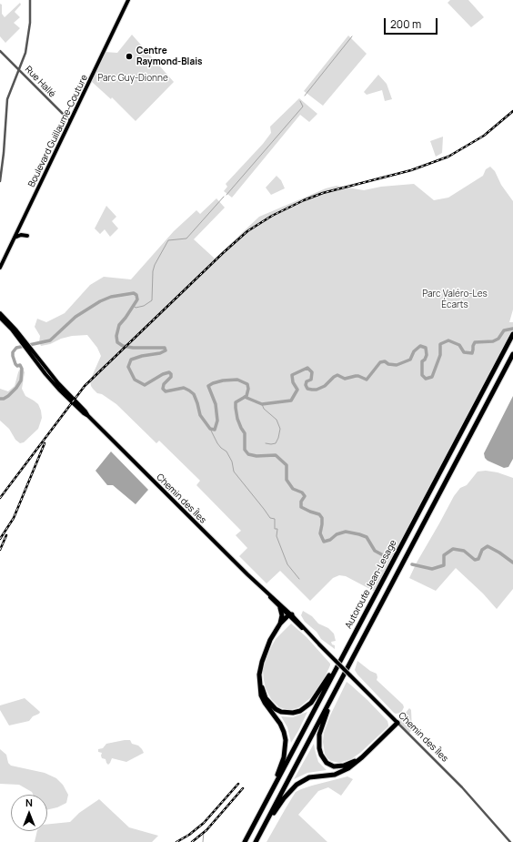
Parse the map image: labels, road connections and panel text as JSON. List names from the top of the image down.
{
  "streets": {
    "highway": ["Autoroute Jean-Lesage"],
    "main road": ["Boulevard Guillaume-Couture", "Chemin des Îles"],
    "street": ["Rue Hallé"]
  },
  "crossings": [
    ["Rue Hallé", "Boulevard Guillaume-Couture"]
  ],
  "parks": ["Parc Guy-Dionne", "Parc Valéro-Les Écarts"],
  "places": ["Centre Raymond-Blais"],
  "scale_bar": "200 m",
  "north": "top"
}
